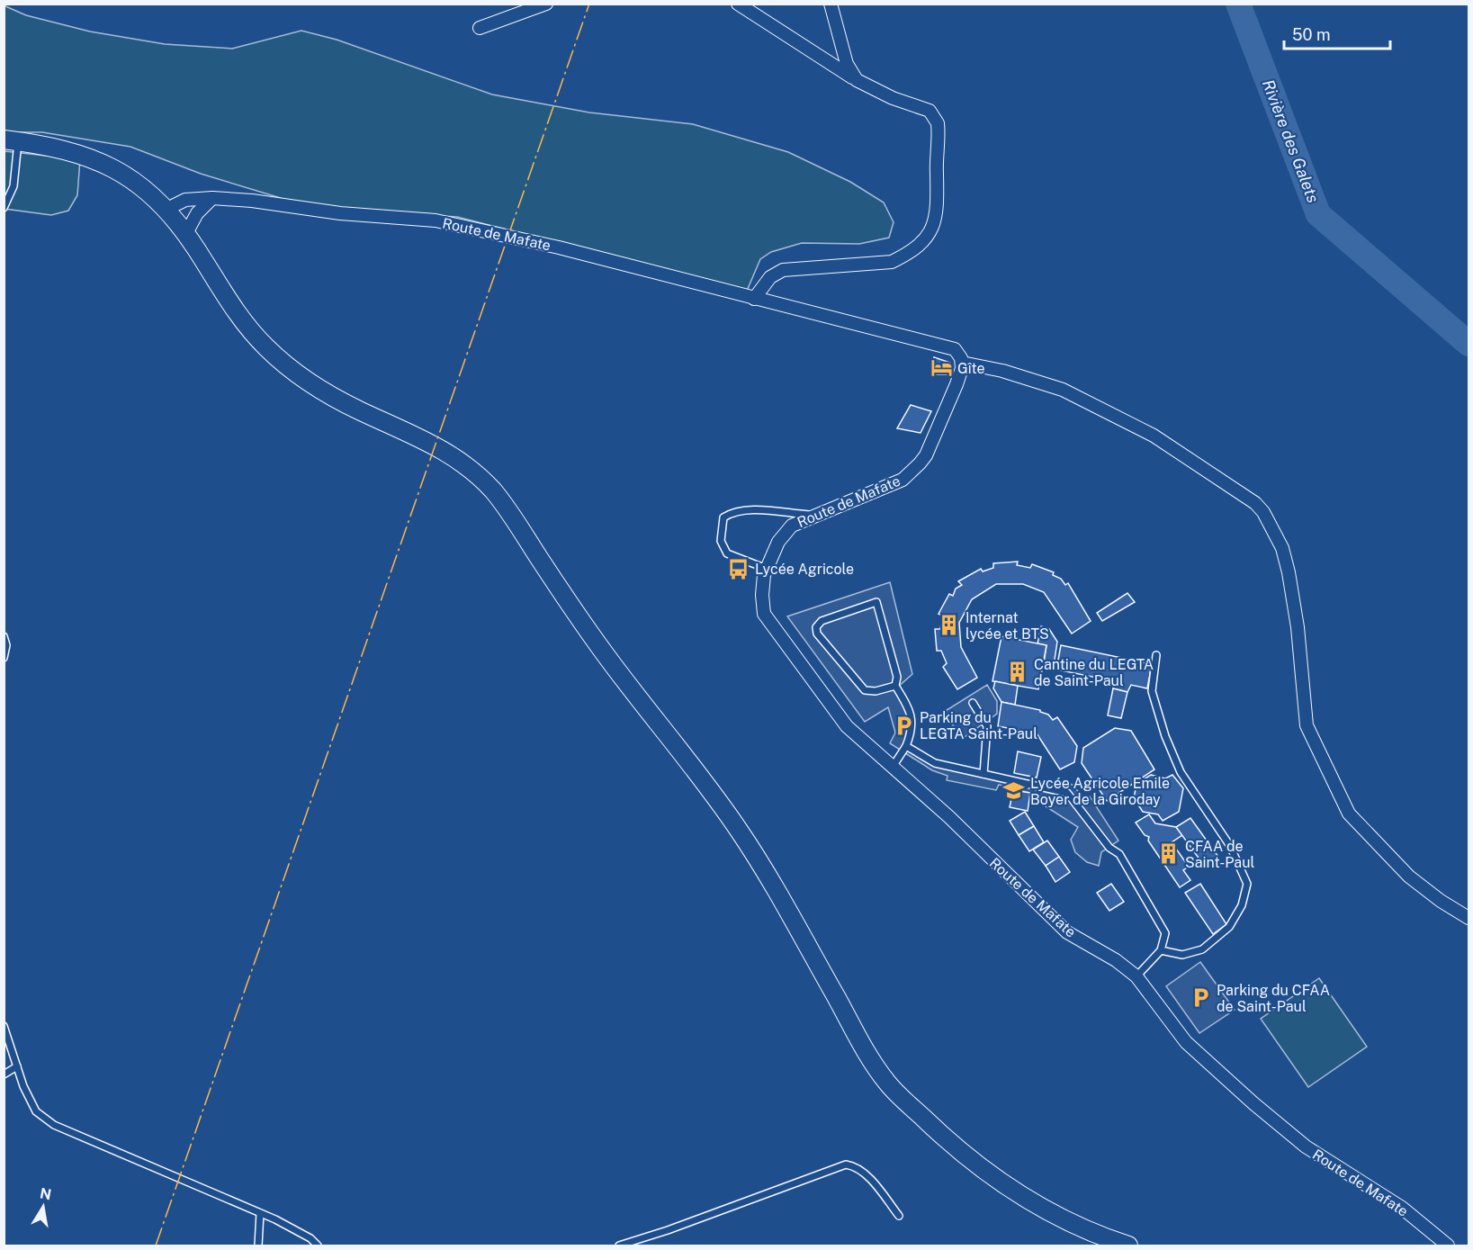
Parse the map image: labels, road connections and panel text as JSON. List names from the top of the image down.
{
  "streets": {
    "street": ["Route de Mafate"]
  },
  "water": ["Rivière des Galets"],
  "places": {
    "hotel": ["Gîte"],
    "bus stop": ["Lycée Agricole"],
    "building": ["Internat lycée et BTS", "Cantine du LEGTA de Saint-Paul", "CFAA de Saint-Paul"],
    "parking": ["Parking du LEGTA Saint-Paul", "Parking du CFAA de Saint-Paul"],
    "school or university": ["Lycée Agricole Emile Boyer de la Giroday"]
  },
  "scale_bar": "50 m",
  "north": "top"
}
